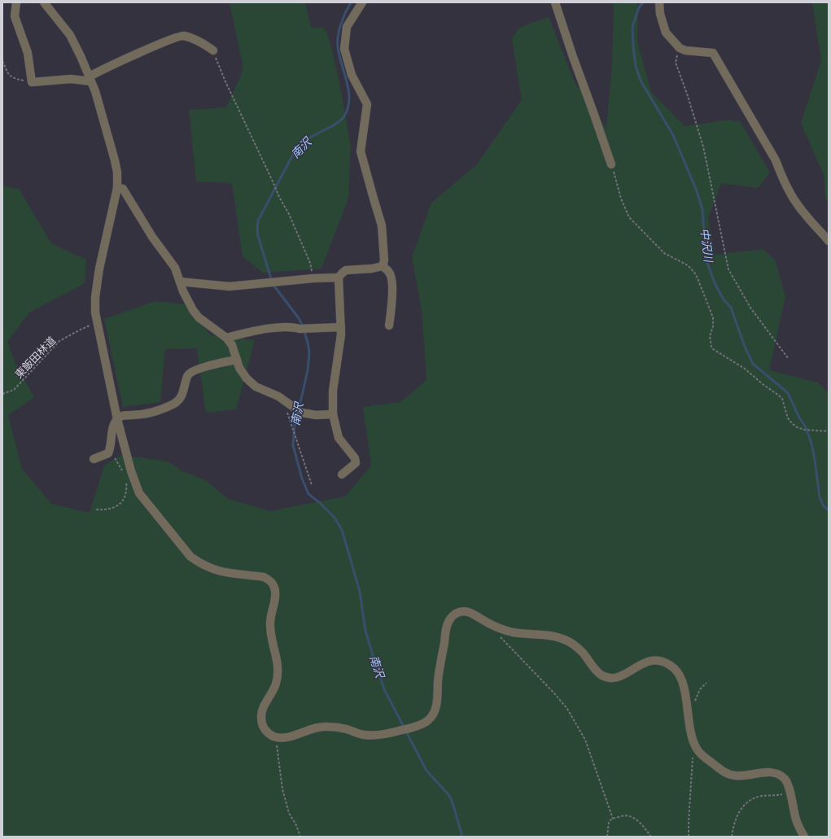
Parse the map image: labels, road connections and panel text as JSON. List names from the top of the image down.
{
  "streets": {
    "path": ["東飯田林道"]
  },
  "water": ["南沢", "中沢川"]
}
